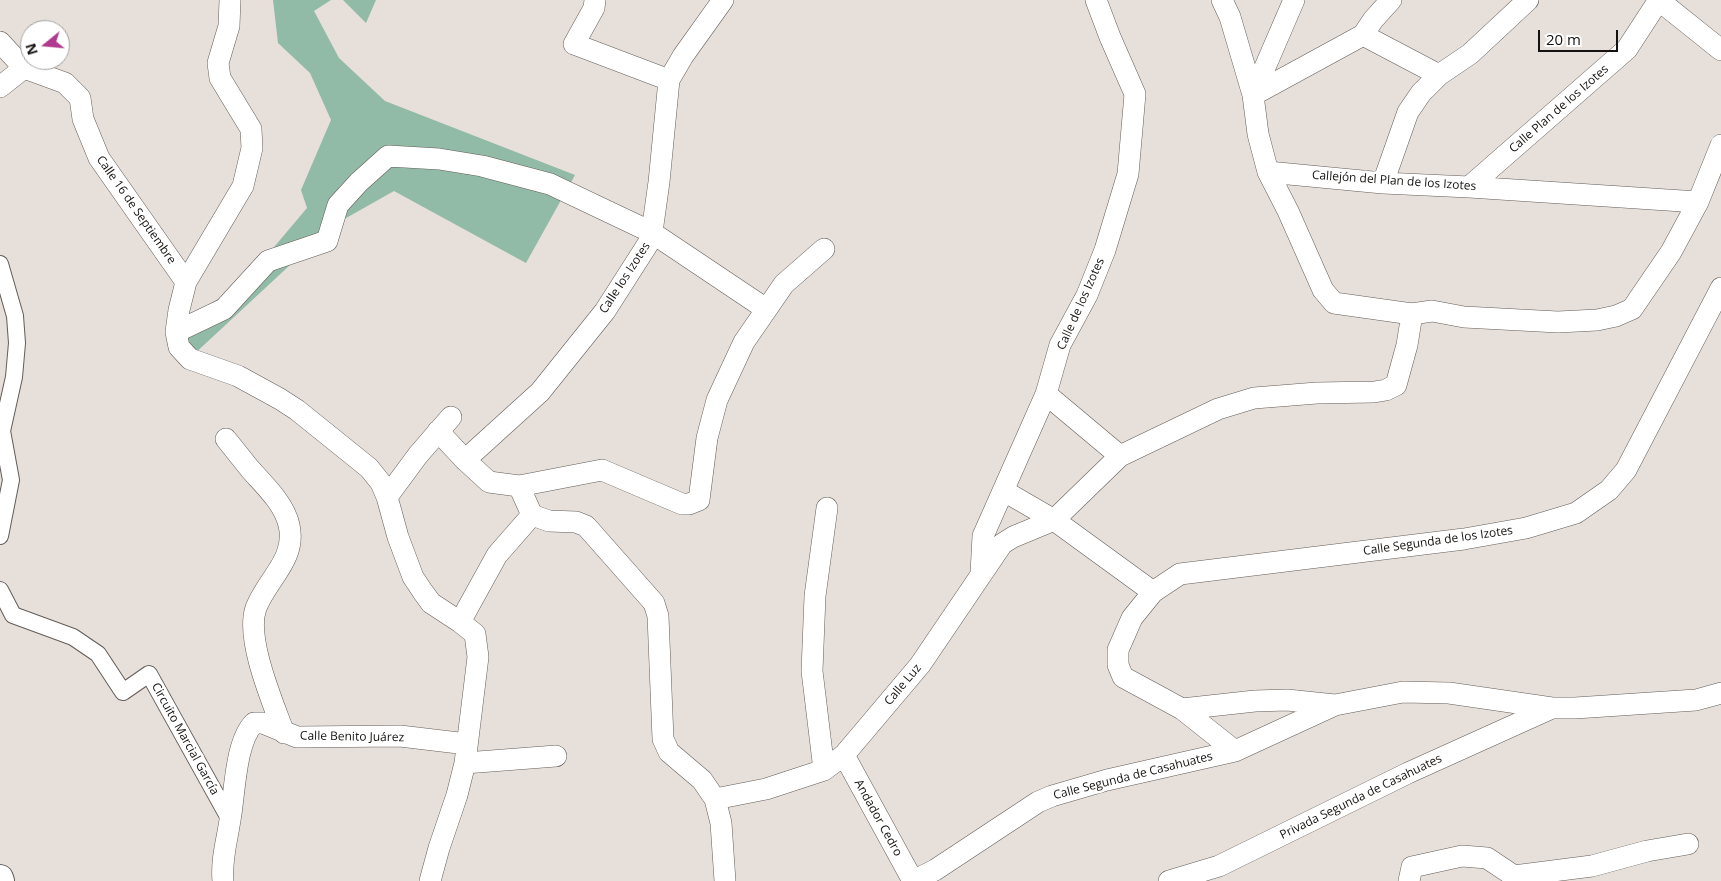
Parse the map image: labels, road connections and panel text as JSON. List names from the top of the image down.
{
  "streets": {
    "street": [
      "Calle Plan de los Izotes",
      "Callejón del Plan de los Izotes",
      "Calle 16 de Septiembre",
      "Calle los Izotes",
      "Calle de los Izotes",
      "Calle Segunda de los Izotes",
      "Calle Luz",
      "Calle Benito Juárez",
      "Circuito Marcial García",
      "Calle Segunda de Casahuates",
      "Privada Segunda de Casahuates",
      "Andador Cedro"
    ]
  },
  "crossings": [
    ["Calle Plan de los Izotes", "Callejón del Plan de los Izotes"],
    ["Calle de los Izotes", "Calle Luz"],
    ["Calle Segunda de los Izotes", "Calle Segunda de Casahuates"],
    ["Calle Luz", "Andador Cedro"],
    ["Calle Benito Juárez", "Circuito Marcial García"],
    ["Calle Segunda de Casahuates", "Andador Cedro"]
  ],
  "scale_bar": "20 m",
  "north": "left"
}
